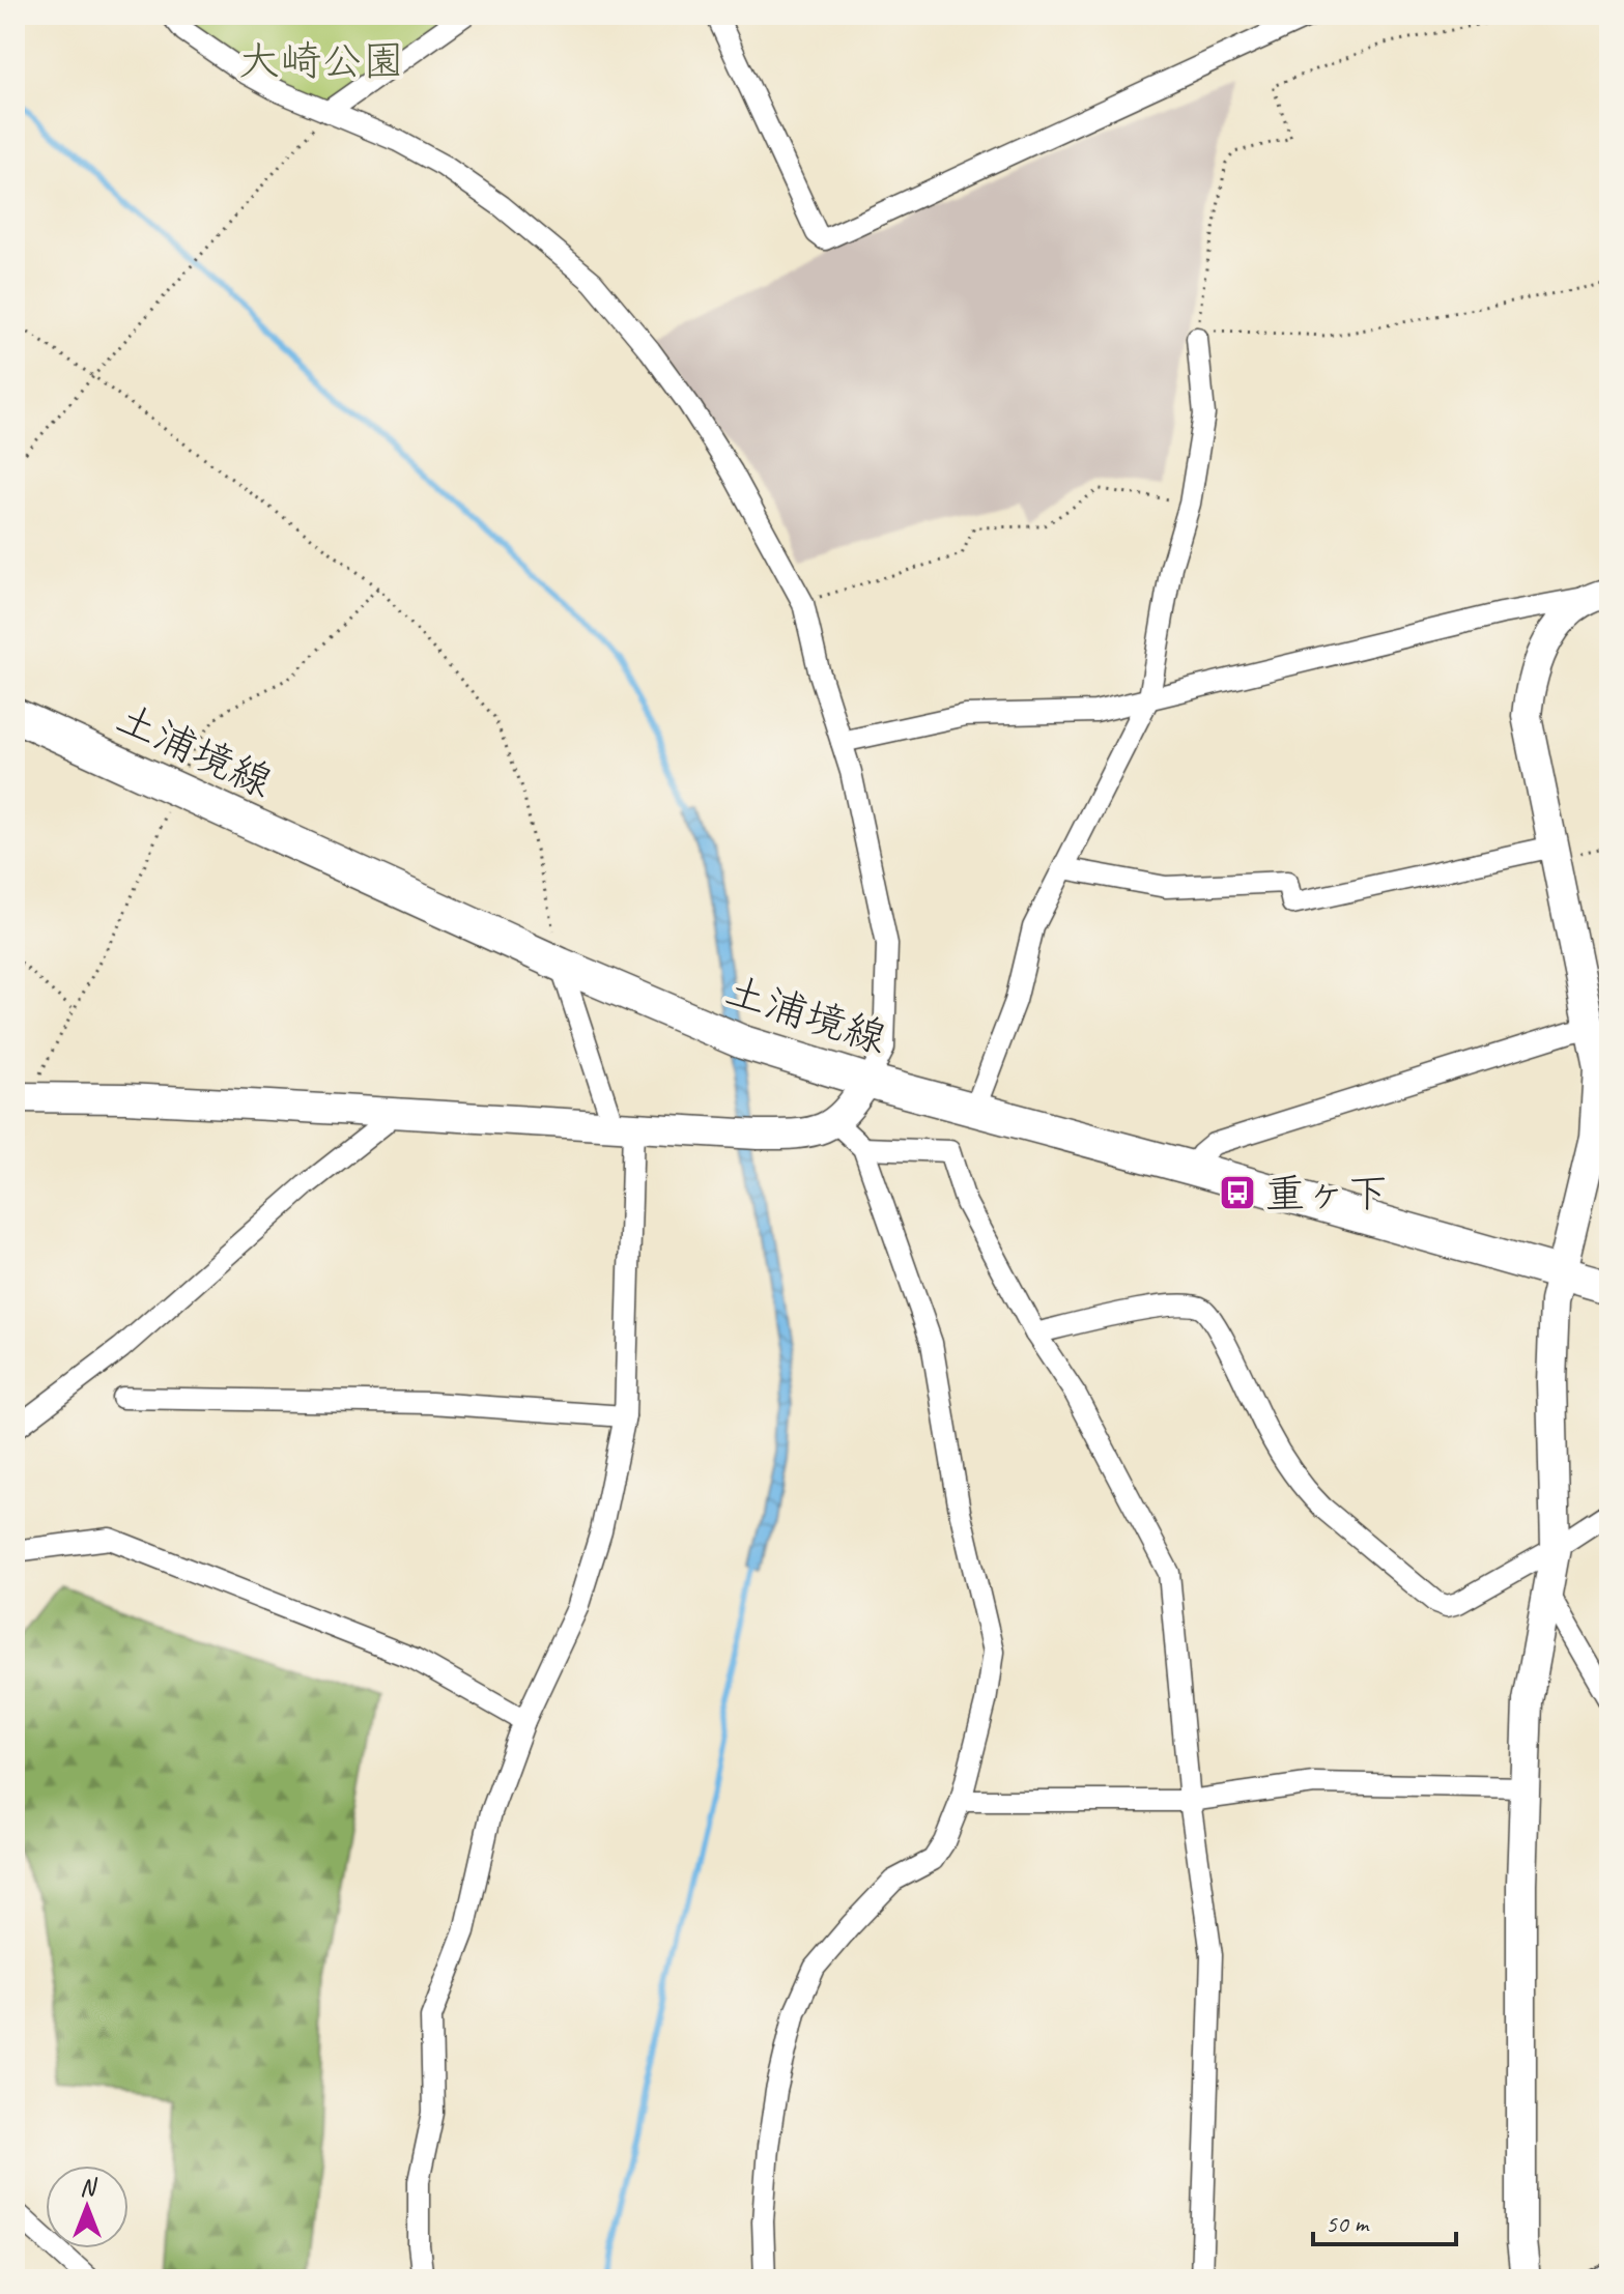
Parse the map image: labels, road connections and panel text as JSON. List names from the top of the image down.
{
  "streets": {
    "main road": ["土浦境線"]
  },
  "parks": ["大崎公園"],
  "places": {
    "bus stop": ["重ヶ下"]
  },
  "scale_bar": "50 m",
  "north": "top"
}
